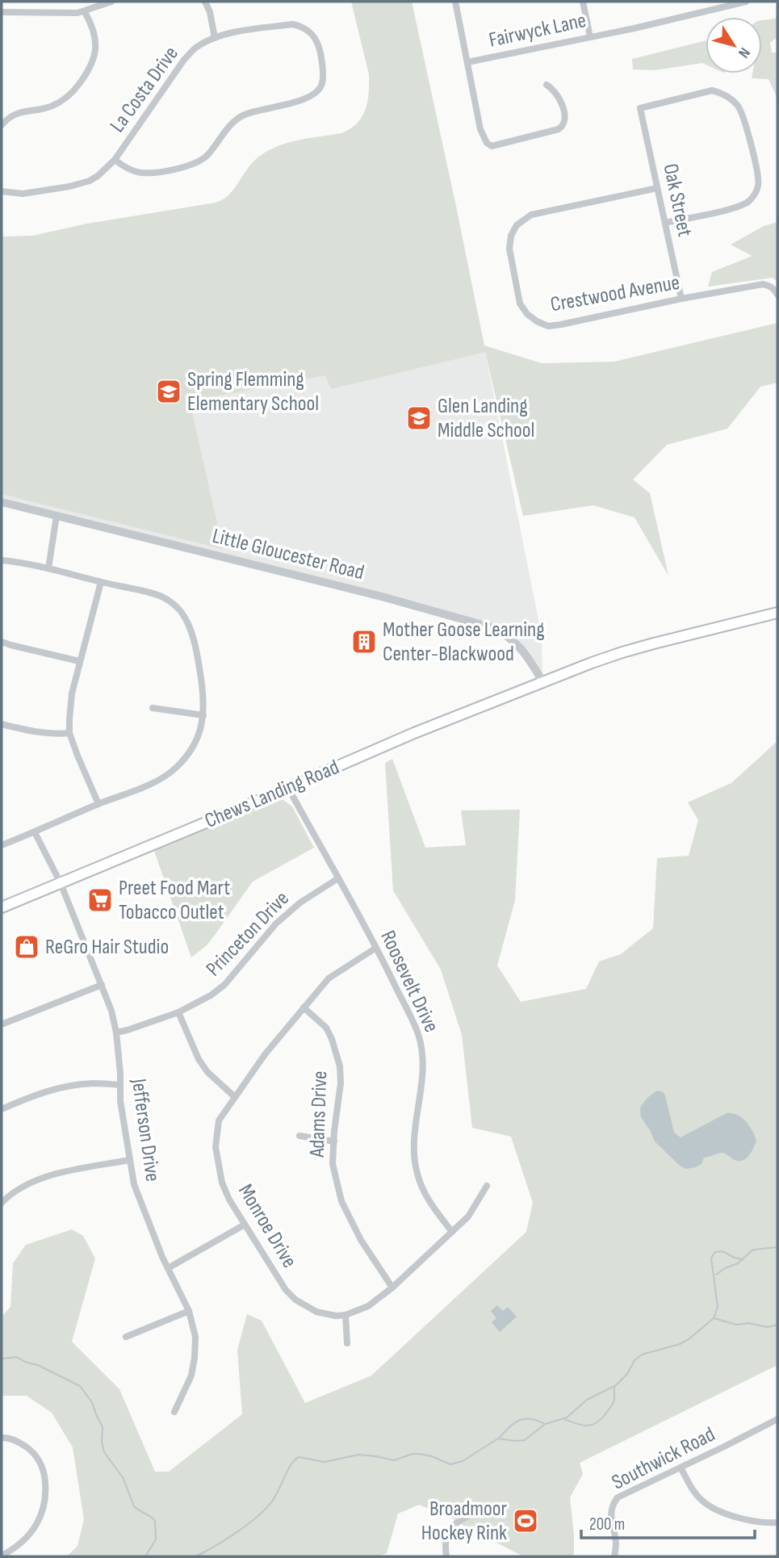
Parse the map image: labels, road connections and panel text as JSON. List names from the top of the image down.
{
  "streets": {
    "main road": ["Chews Landing Road"],
    "street": [
      "Fairwyck Lane",
      "La Costa Drive",
      "Oak Street",
      "Crestwood Avenue",
      "Little Gloucester Road",
      "Princeton Drive",
      "Roosevelt Drive",
      "Adams Drive",
      "Jefferson Drive",
      "Monroe Drive",
      "Southwick Road"
    ]
  },
  "crossings": [
    ["Oak Street", "Crestwood Avenue"],
    ["Little Gloucester Road", "Chews Landing Road"],
    ["Chews Landing Road", "Roosevelt Drive"],
    ["Chews Landing Road", "Jefferson Drive"],
    ["Princeton Drive", "Roosevelt Drive"],
    ["Princeton Drive", "Jefferson Drive"],
    ["Roosevelt Drive", "Monroe Drive"],
    ["Adams Drive", "Monroe Drive"]
  ],
  "places": {
    "school or university": ["Spring Flemming Elementary School", "Glen Landing Middle School"],
    "building": ["Mother Goose Learning Center-Blackwood"],
    "supermarket": ["Preet Food Mart Tobacco Outlet"],
    "shop": ["ReGro Hair Studio"],
    "sports": ["Broadmoor Hockey Rink"]
  },
  "scale_bar": "200 m",
  "north": "bottom right"
}
